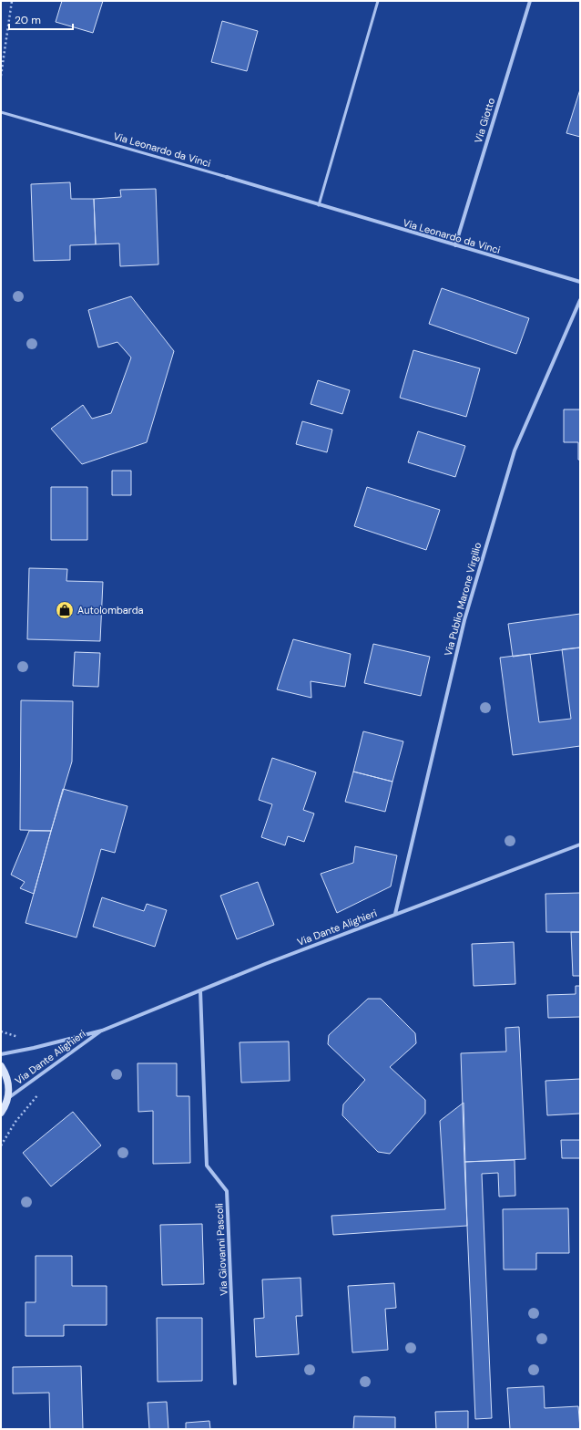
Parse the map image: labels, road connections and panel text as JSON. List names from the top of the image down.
{
  "streets": {
    "street": [
      "Via Giotto",
      "Via Leonardo da Vinci",
      "Via Publio Marone Virgilio",
      "Via Dante Alighieri",
      "Via Giovanni Pascoli"
    ]
  },
  "crossings": [
    ["Via Giotto", "Via Leonardo da Vinci"],
    ["Via Publio Marone Virgilio", "Via Dante Alighieri"],
    ["Via Dante Alighieri", "Via Giovanni Pascoli"]
  ],
  "places": {
    "shop": ["Autolombarda"]
  },
  "scale_bar": "20 m"
}
